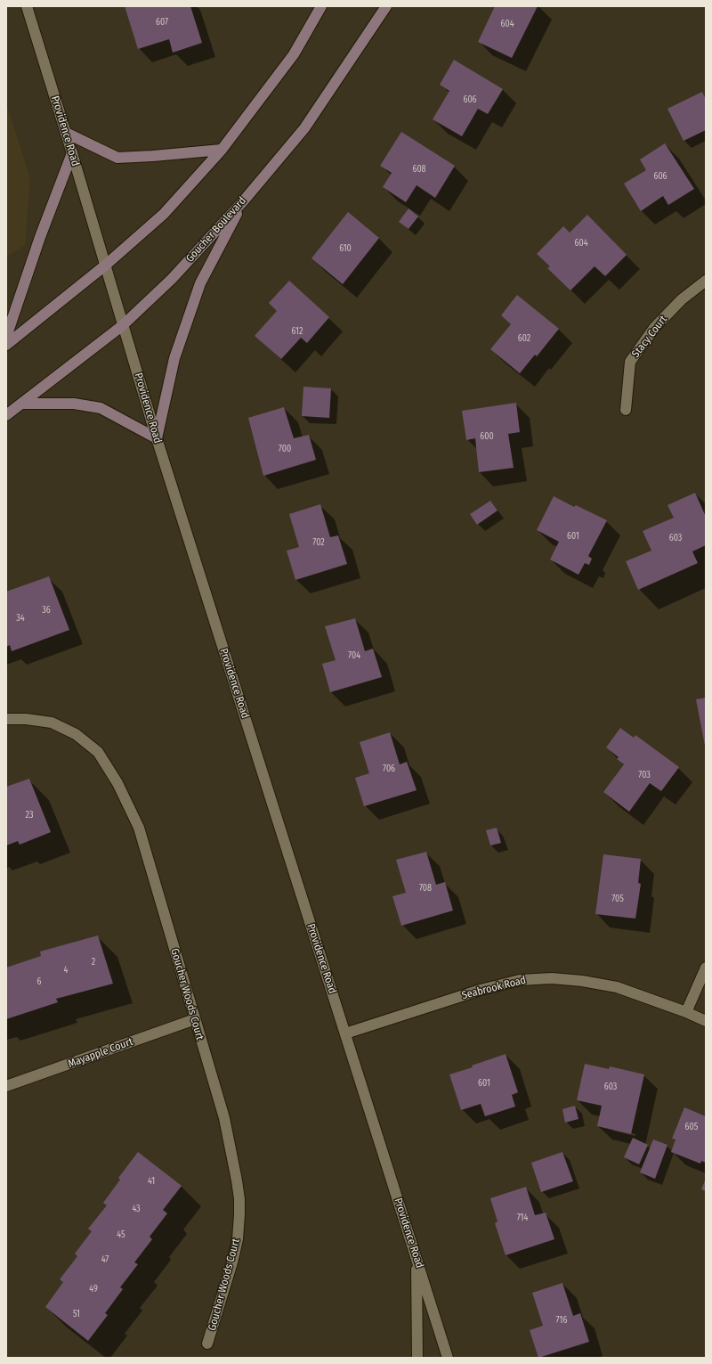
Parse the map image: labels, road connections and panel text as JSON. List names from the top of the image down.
{
  "streets": {
    "main road": ["Goucher Boulevard"],
    "street": [
      "Providence Road",
      "Stacy Court",
      "Seabrook Road",
      "Goucher Woods Court",
      "Mayapple Court"
    ]
  },
  "crossings": [
    ["Providence Road", "Goucher Boulevard"],
    ["Providence Road", "Seabrook Road"],
    ["Goucher Woods Court", "Mayapple Court"]
  ],
  "house_numbers": [
    "607",
    "604",
    "606",
    "608",
    "606",
    "604",
    "610",
    "612",
    "602",
    "600",
    "700",
    "601",
    "603",
    "702",
    "36",
    "34",
    "704",
    "706",
    "703",
    "23",
    "708",
    "705",
    "2",
    "4",
    "6",
    "601",
    "603",
    "605",
    "41",
    "43",
    "714",
    "45",
    "47",
    "49",
    "51",
    "716"
  ]
}
